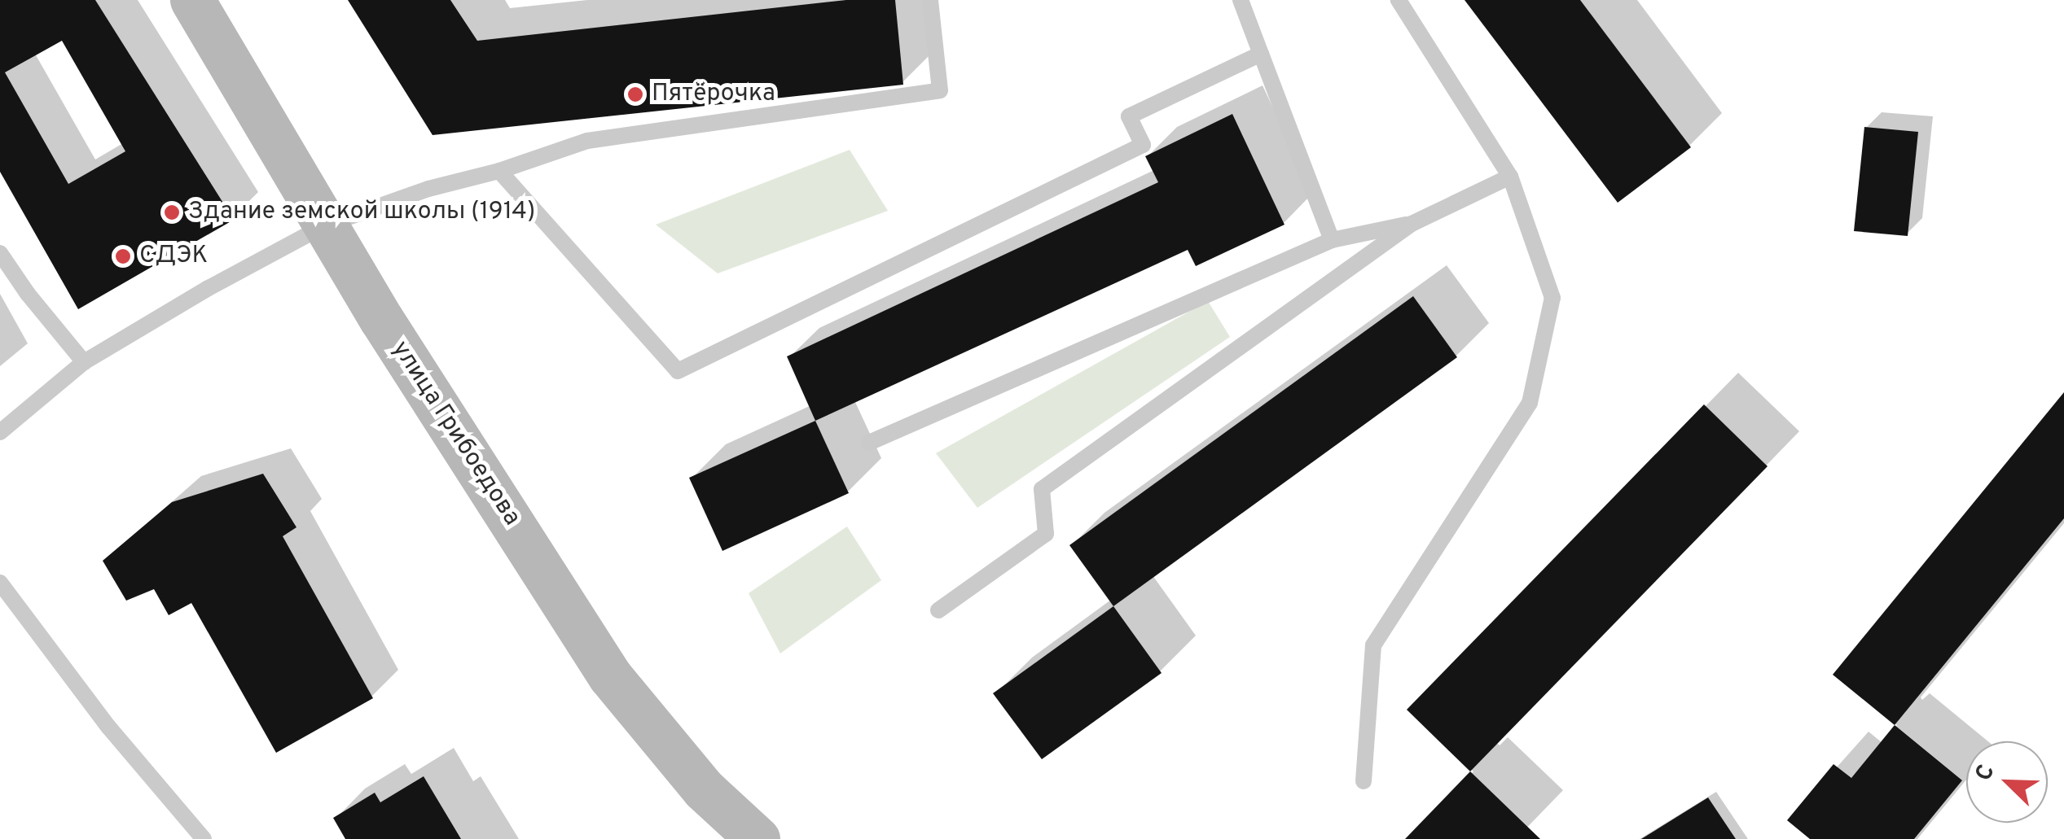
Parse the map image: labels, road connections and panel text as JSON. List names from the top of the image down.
{
  "streets": {
    "main road": ["улица Грибоедова"]
  },
  "places": ["Пятёрочка", "Здание земской школы (1914)", "СДЭК"],
  "north": "top left"
}
